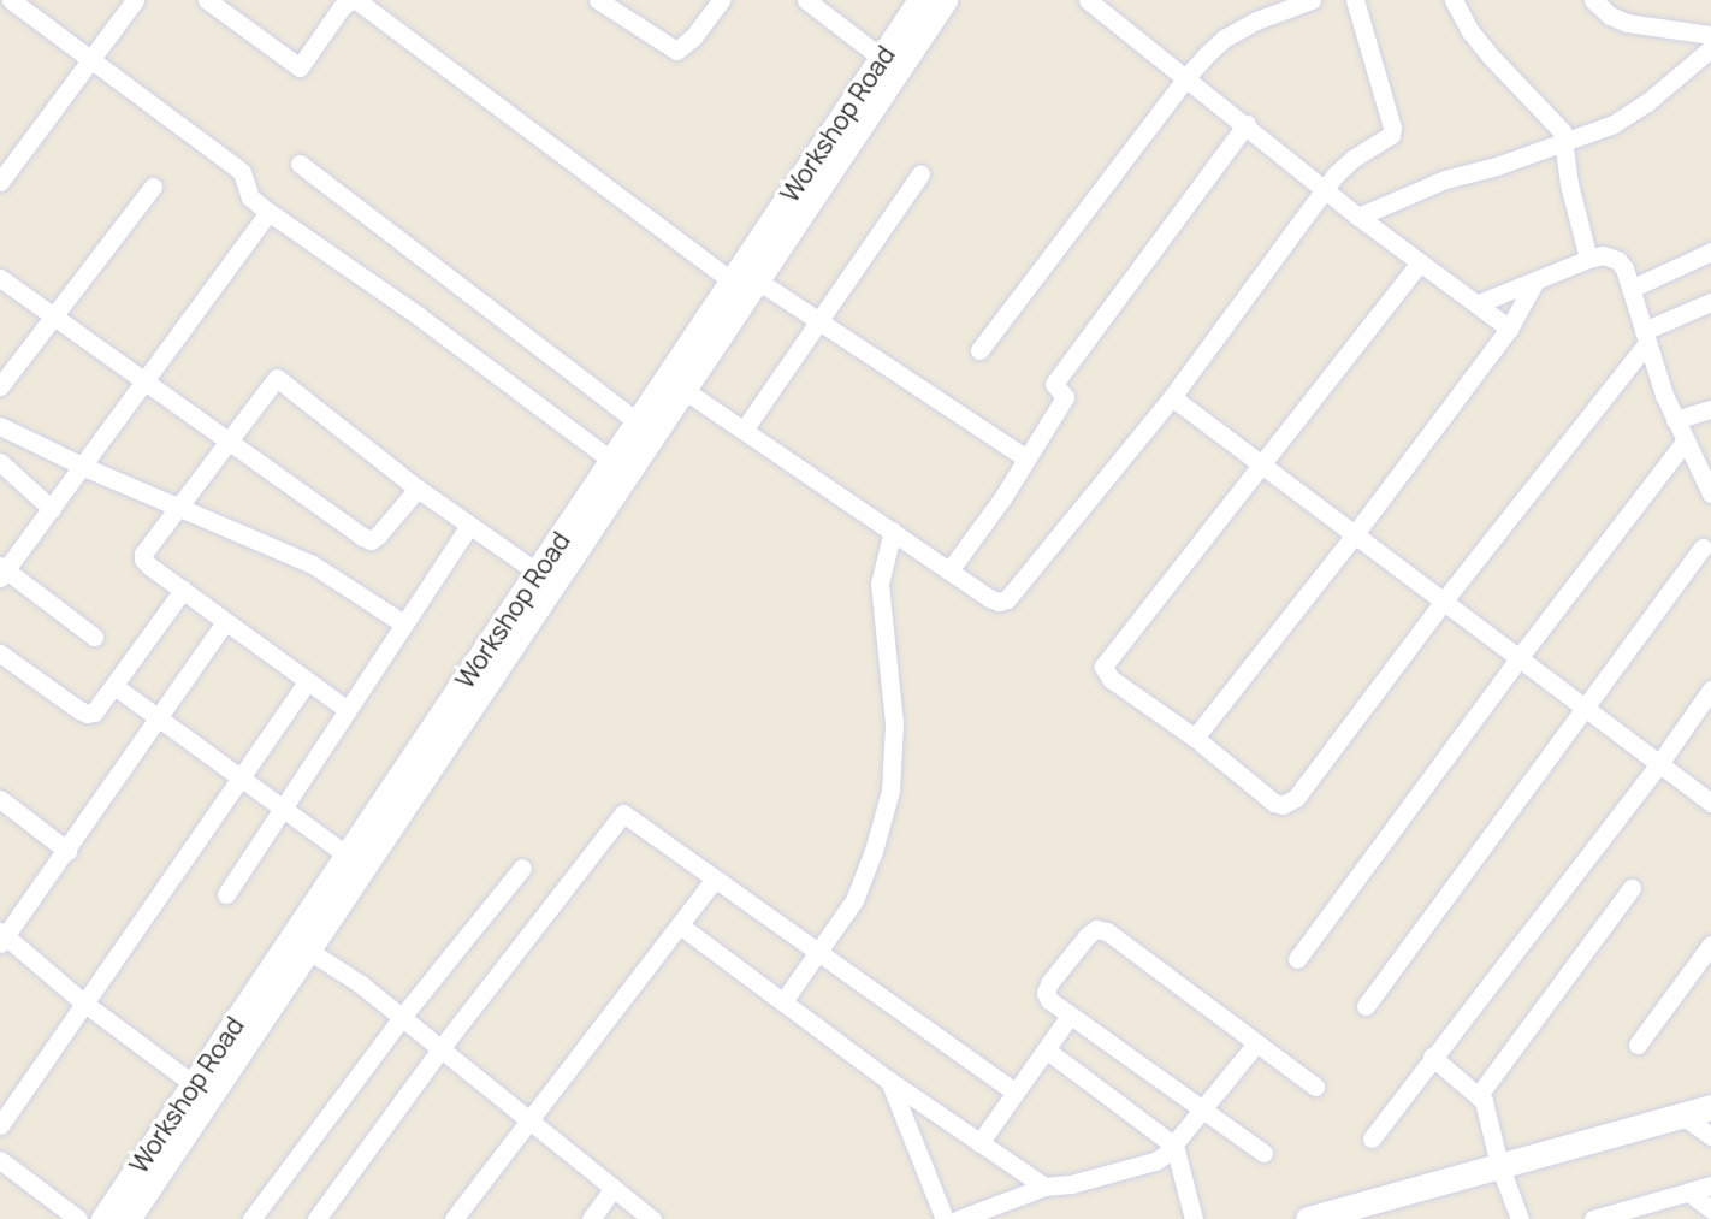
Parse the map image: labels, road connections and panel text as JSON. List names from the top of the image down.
{
  "streets": {
    "main road": ["Workshop Road"]
  }
}
